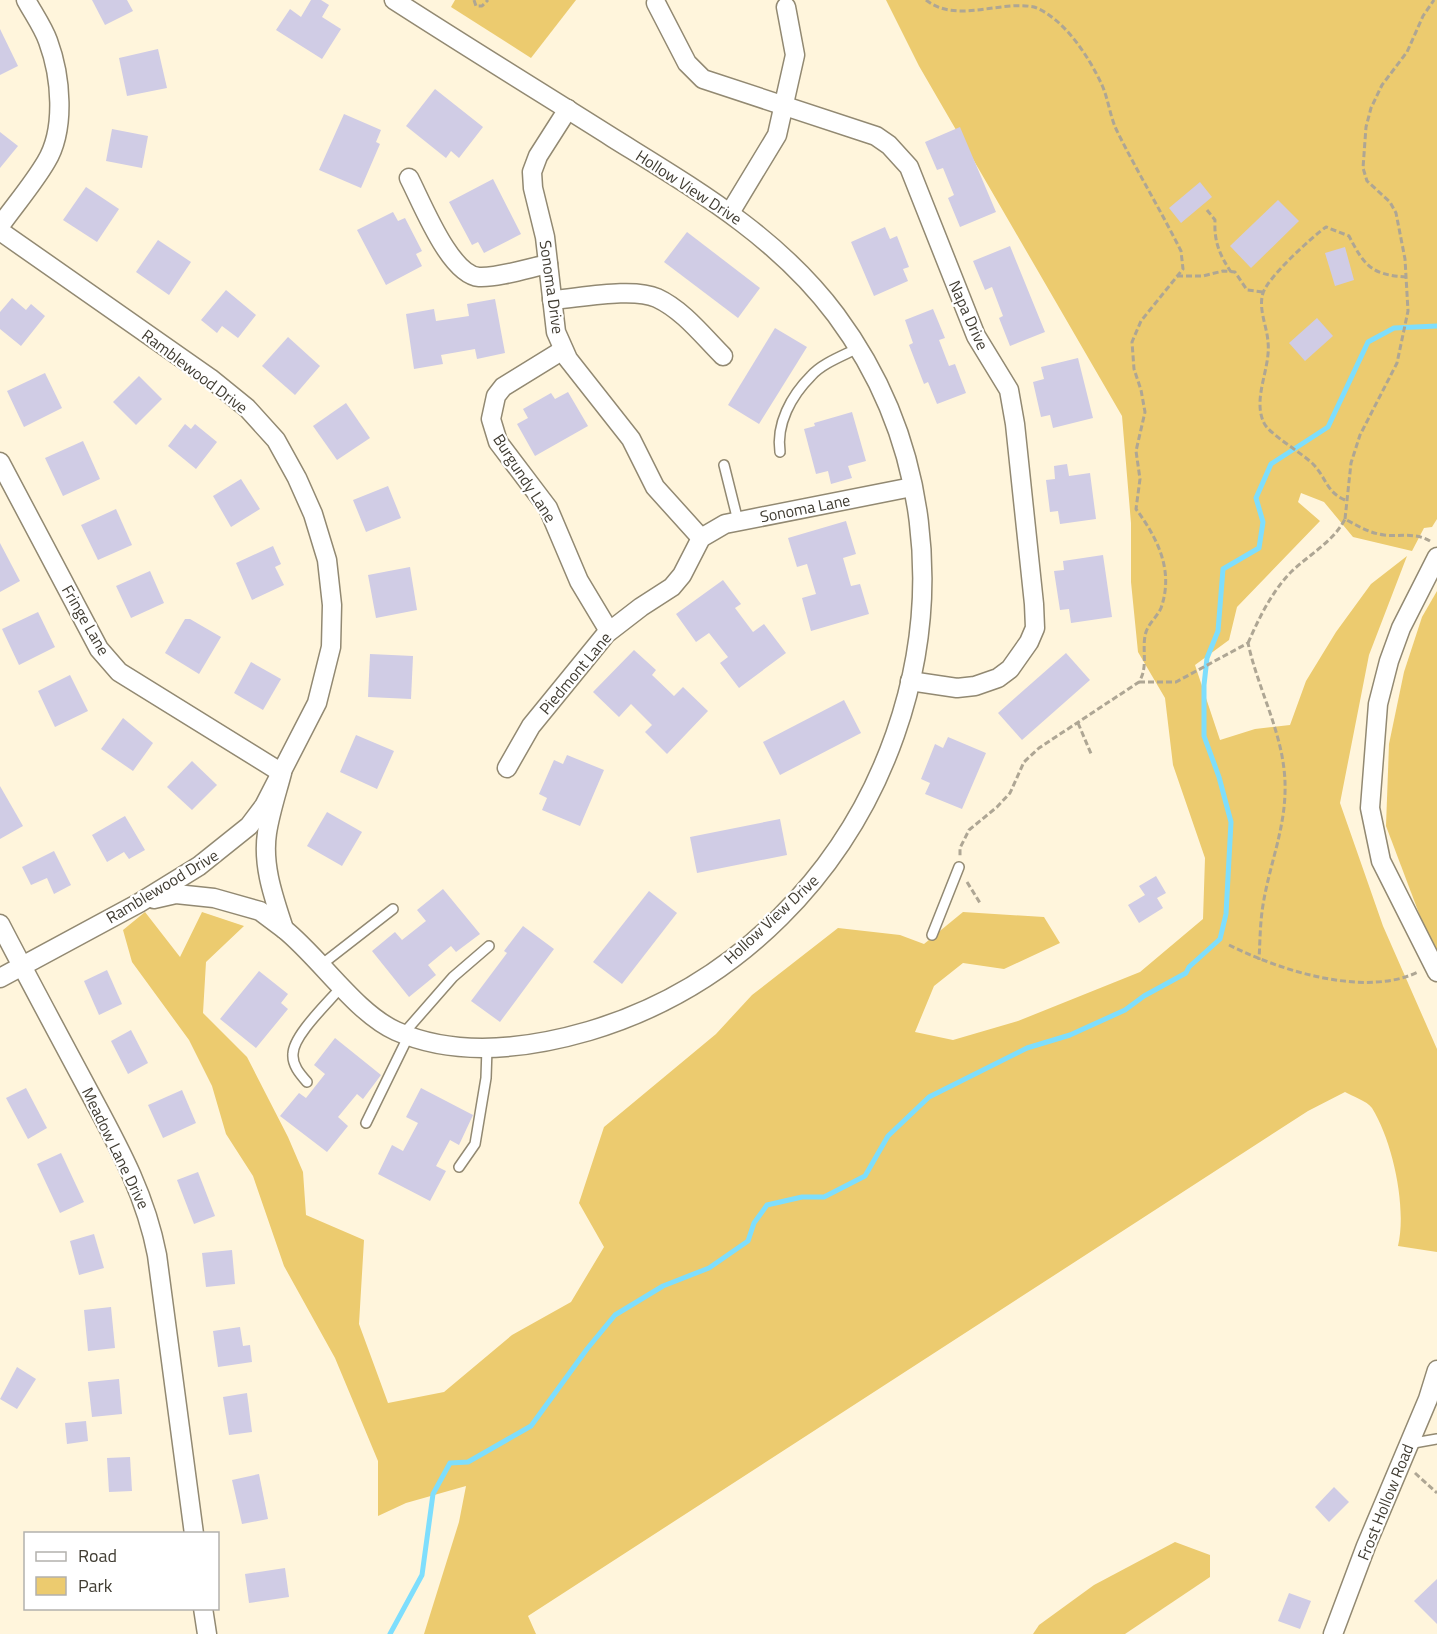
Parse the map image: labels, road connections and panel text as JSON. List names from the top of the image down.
{
  "streets": {
    "street": [
      "Hollow View Drive",
      "Sonoma Drive",
      "Napa Drive",
      "Ramblewood Drive",
      "Burgundy Lane",
      "Sonoma Lane",
      "Fringe Lane",
      "Piedmont Lane",
      "Meadow Lane Drive",
      "Frost Hollow Road"
    ]
  },
  "crossings": [
    ["Hollow View Drive", "Sonoma Drive"],
    ["Hollow View Drive", "Napa Drive"],
    ["Hollow View Drive", "Ramblewood Drive"],
    ["Hollow View Drive", "Sonoma Lane"],
    ["Sonoma Drive", "Burgundy Lane"],
    ["Sonoma Drive", "Sonoma Lane"],
    ["Sonoma Drive", "Piedmont Lane"],
    ["Ramblewood Drive", "Fringe Lane"],
    ["Ramblewood Drive", "Meadow Lane Drive"],
    ["Burgundy Lane", "Piedmont Lane"],
    ["Sonoma Lane", "Piedmont Lane"]
  ],
  "legend": ["Road", "Park"]
}
